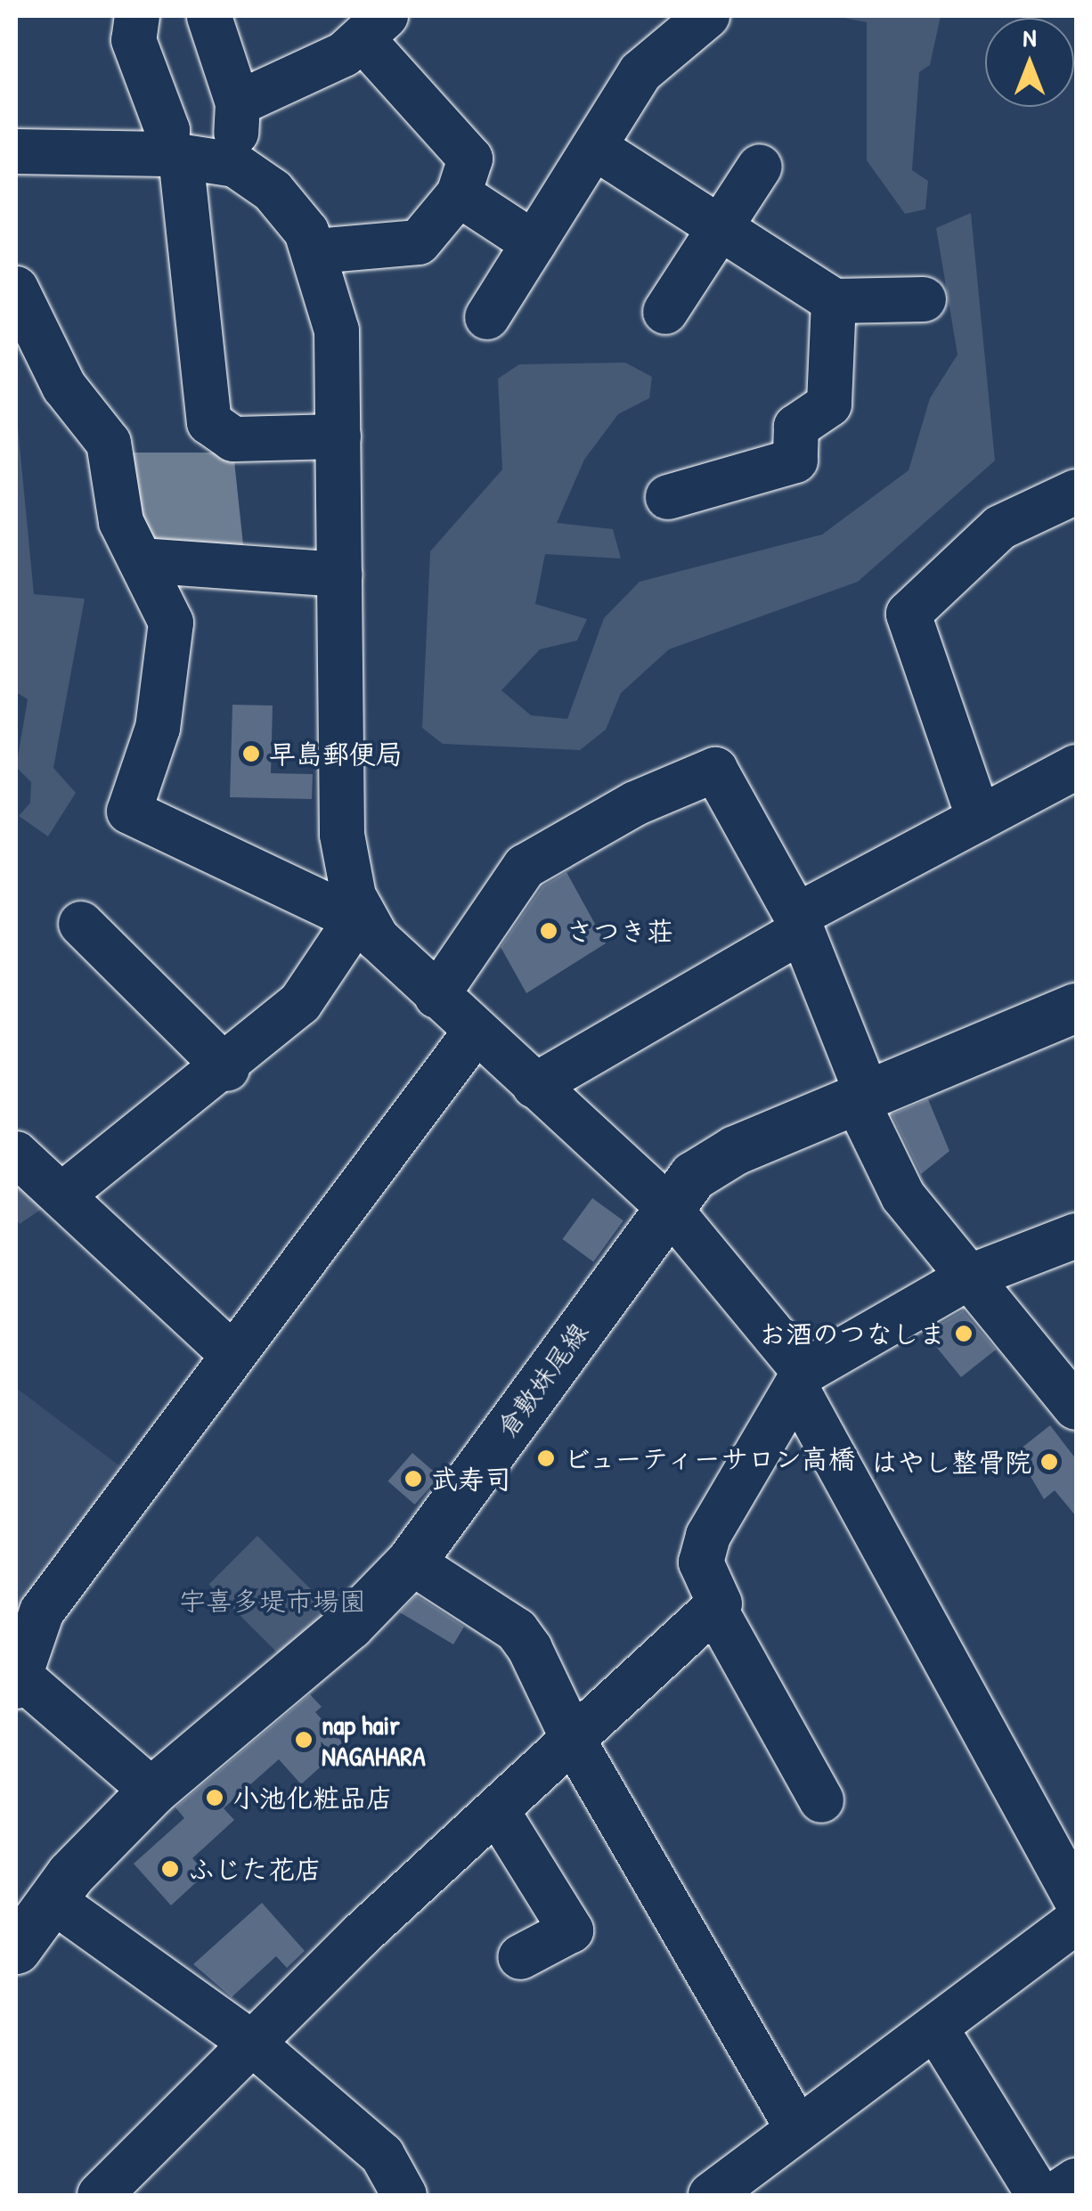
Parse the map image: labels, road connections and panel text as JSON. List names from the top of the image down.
{
  "streets": {
    "main road": ["倉敷妹尾線"]
  },
  "parks": ["宇喜多堤市場園"],
  "places": [
    "早島郵便局",
    "さつき荘",
    "お酒のつなしま",
    "ビューティーサロン高橋",
    "はやし整骨院",
    "武寿司",
    "nap hair NAGAHARA",
    "小池化粧品店",
    "ふじた花店"
  ],
  "north": "top"
}
